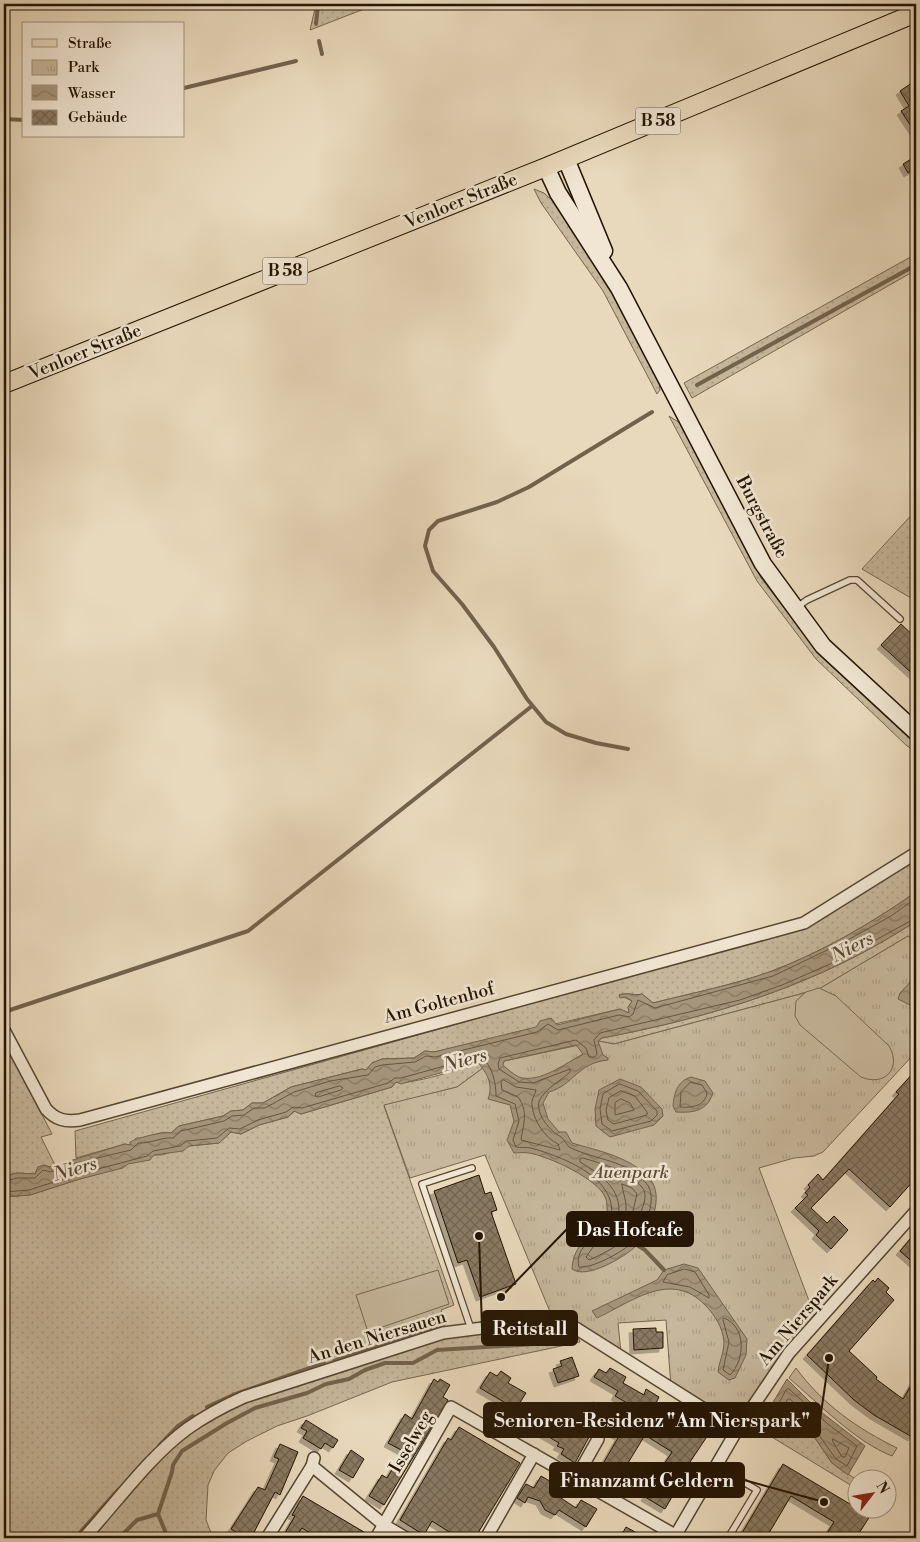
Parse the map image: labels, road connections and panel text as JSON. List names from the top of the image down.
{
  "streets": {
    "main road": ["B 58", "Venloer Straße"],
    "street": [
      "Burgstraße",
      "Am Goltenhof",
      "Am Nierspark",
      "An den Niersauen",
      "Isselweg"
    ]
  },
  "crossings": [
    ["Venloer Straße", "Burgstraße"],
    ["Am Nierspark", "An den Niersauen"],
    ["Am Nierspark", "Isselweg"]
  ],
  "water": ["Niers"],
  "parks": ["Auenpark"],
  "places": [
    "Reitstall",
    "Das Hofcafe",
    "Senioren-Residenz \"Am Nierspark\"",
    "Finanzamt Geldern"
  ],
  "legend": [
    "Straße",
    "Park",
    "Wasser",
    "Gebäude"
  ],
  "north": "top right"
}
